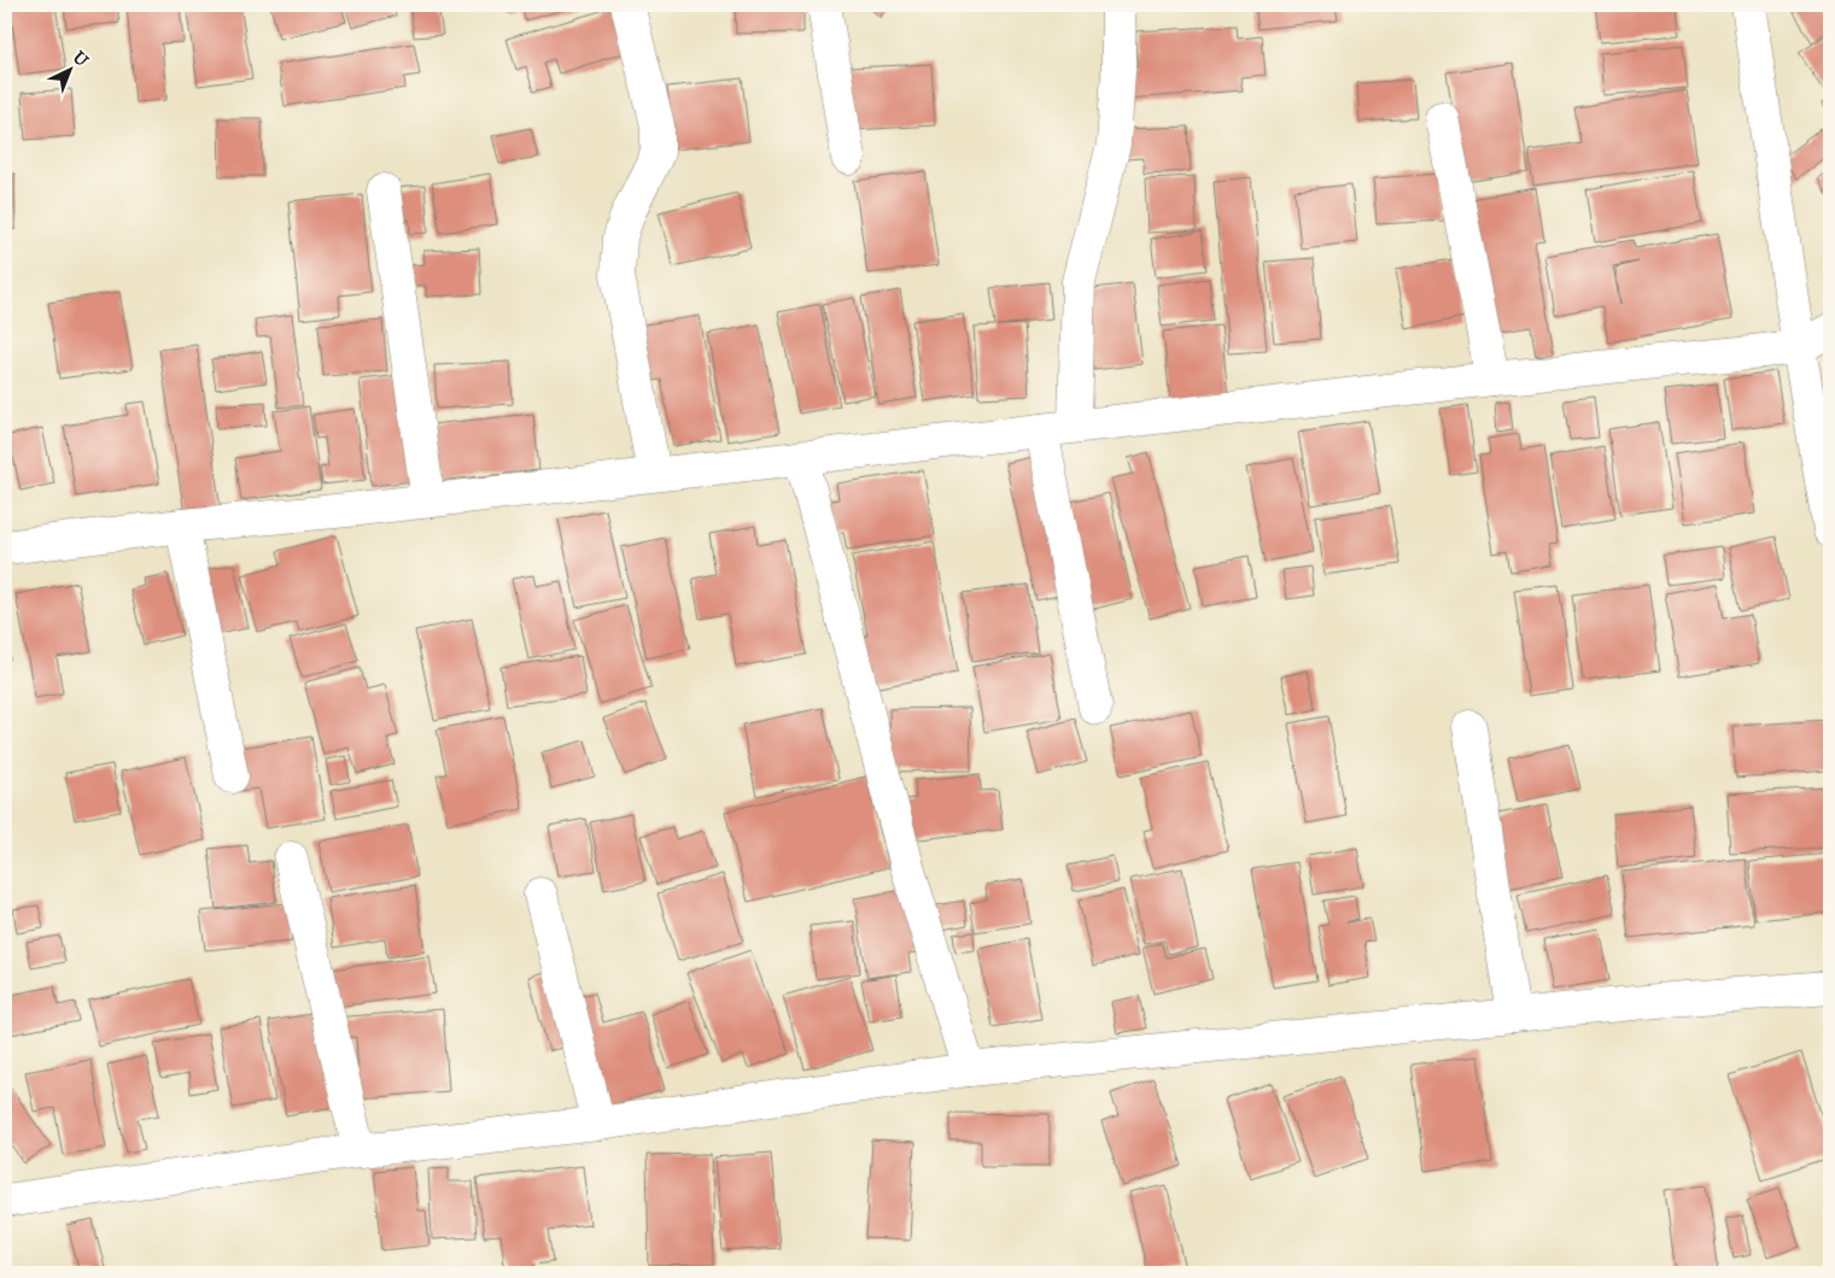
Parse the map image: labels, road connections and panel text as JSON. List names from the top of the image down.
{
  "north": "top right"
}
